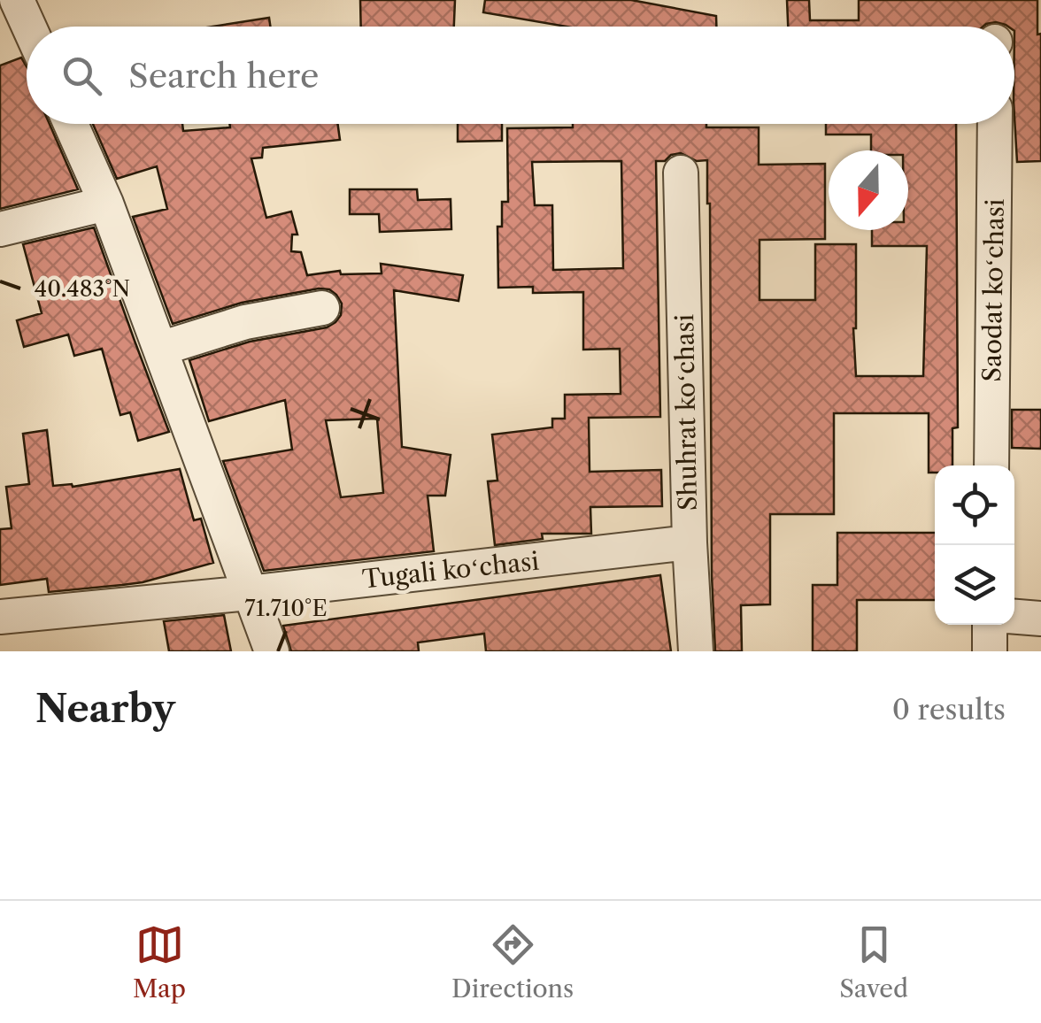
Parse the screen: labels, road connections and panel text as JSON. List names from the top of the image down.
{
  "streets": {
    "street": ["Saodat koʻchasi", "Shuhrat koʻchasi", "Tugali koʻchasi"]
  },
  "crossings": [
    ["Shuhrat koʻchasi", "Tugali koʻchasi"]
  ],
  "north": "bottom",
  "page": {
    "search": "Search here",
    "heading": ["Nearby", "0 results"],
    "nav": ["Map", "Directions", "Saved"]
  },
  "coordinates": ["40.483°N", "71.710°E"]
}
